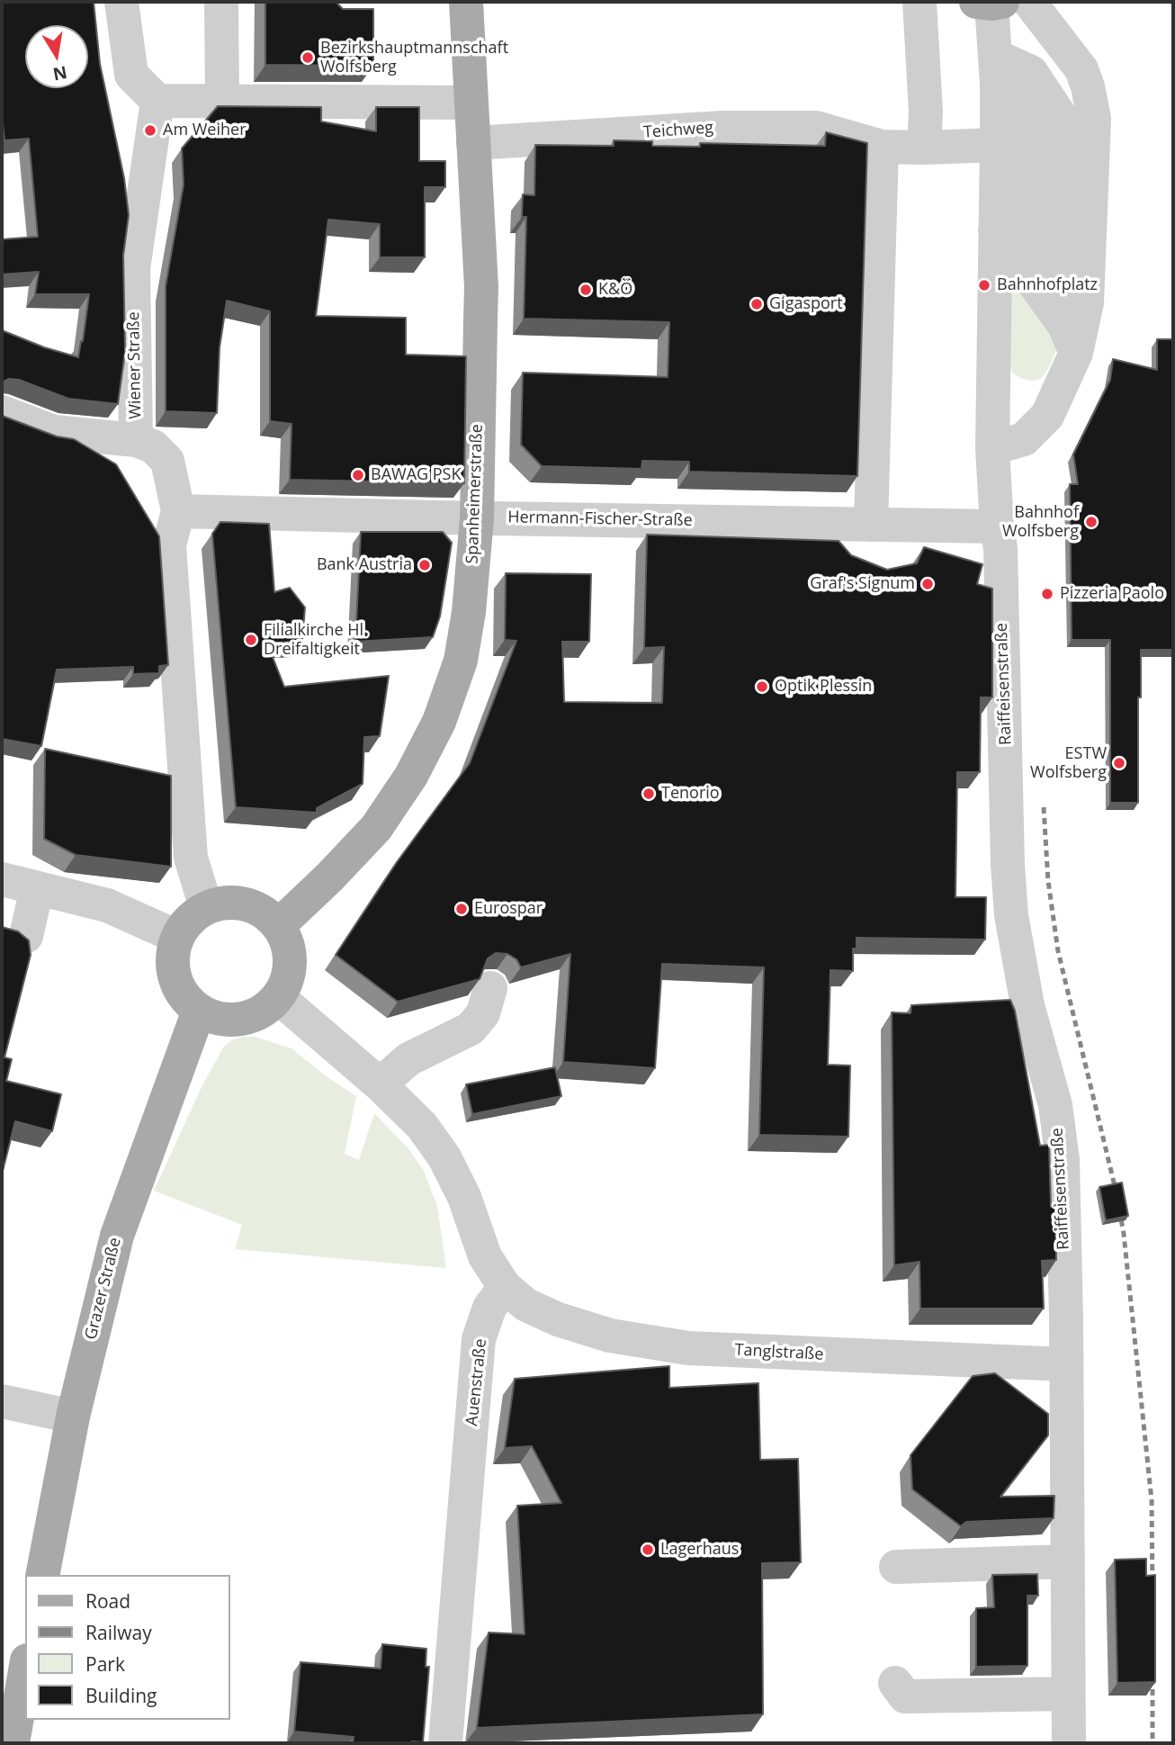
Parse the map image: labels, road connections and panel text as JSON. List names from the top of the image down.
{
  "streets": {
    "main road": ["Spanheimerstraße", "Grazer Straße"],
    "street": [
      "Teichweg",
      "Wiener Straße",
      "Hermann-Fischer-Straße",
      "Raiffeisenstraße",
      "Tanglstraße",
      "Auenstraße"
    ]
  },
  "crossings": [
    ["Teichweg", "Spanheimerstraße"],
    ["Wiener Straße", "Spanheimerstraße"],
    ["Wiener Straße", "Hermann-Fischer-Straße"],
    ["Wiener Straße", "Grazer Straße"],
    ["Spanheimerstraße", "Hermann-Fischer-Straße"],
    ["Spanheimerstraße", "Grazer Straße"],
    ["Raiffeisenstraße", "Tanglstraße"],
    ["Tanglstraße", "Auenstraße"]
  ],
  "places": [
    "Bezirkshauptmannschaft Wolfsberg",
    "Am Weiher",
    "Bahnhofplatz",
    "K&Ö",
    "Gigasport",
    "BAWAG PSK",
    "Bahnhof Wolfsberg",
    "Bank Austria",
    "Graf's Signum",
    "Pizzeria Paolo",
    "Filialkirche Hl. Dreifaltigkeit",
    "Optik Plessin",
    "ESTW Wolfsberg",
    "Tenorio",
    "Eurospar",
    "Lagerhaus"
  ],
  "legend": [
    "Road",
    "Railway",
    "Park",
    "Building"
  ],
  "north": "bottom"
}
